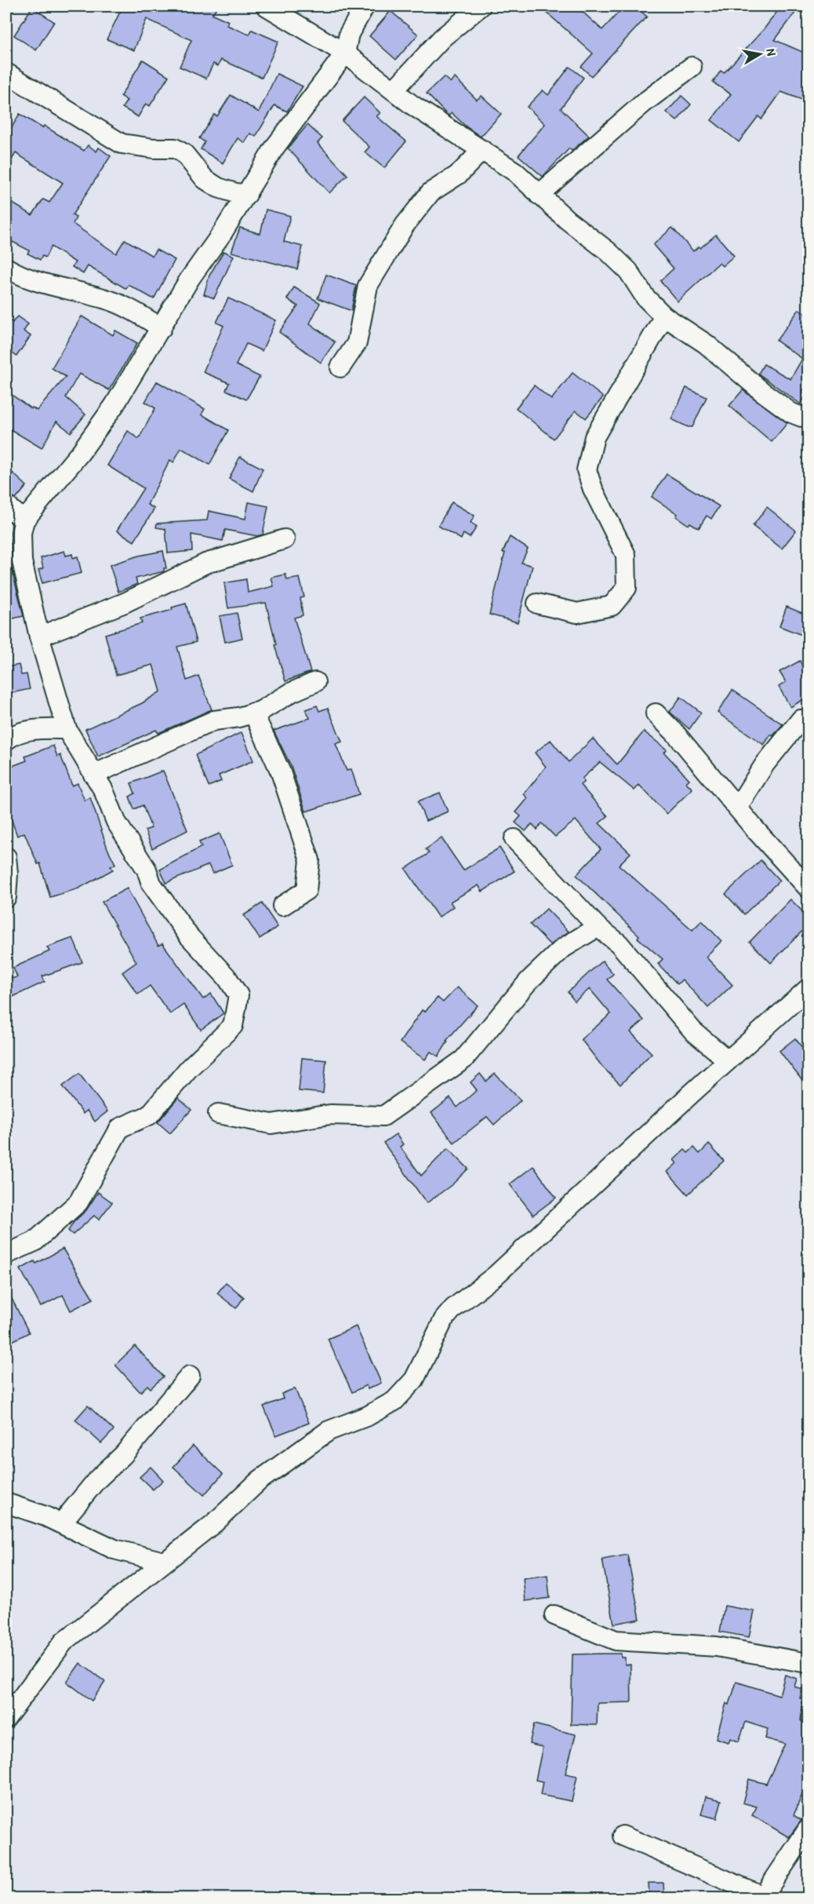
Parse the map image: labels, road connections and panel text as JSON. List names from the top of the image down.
{
  "north": "right"
}
